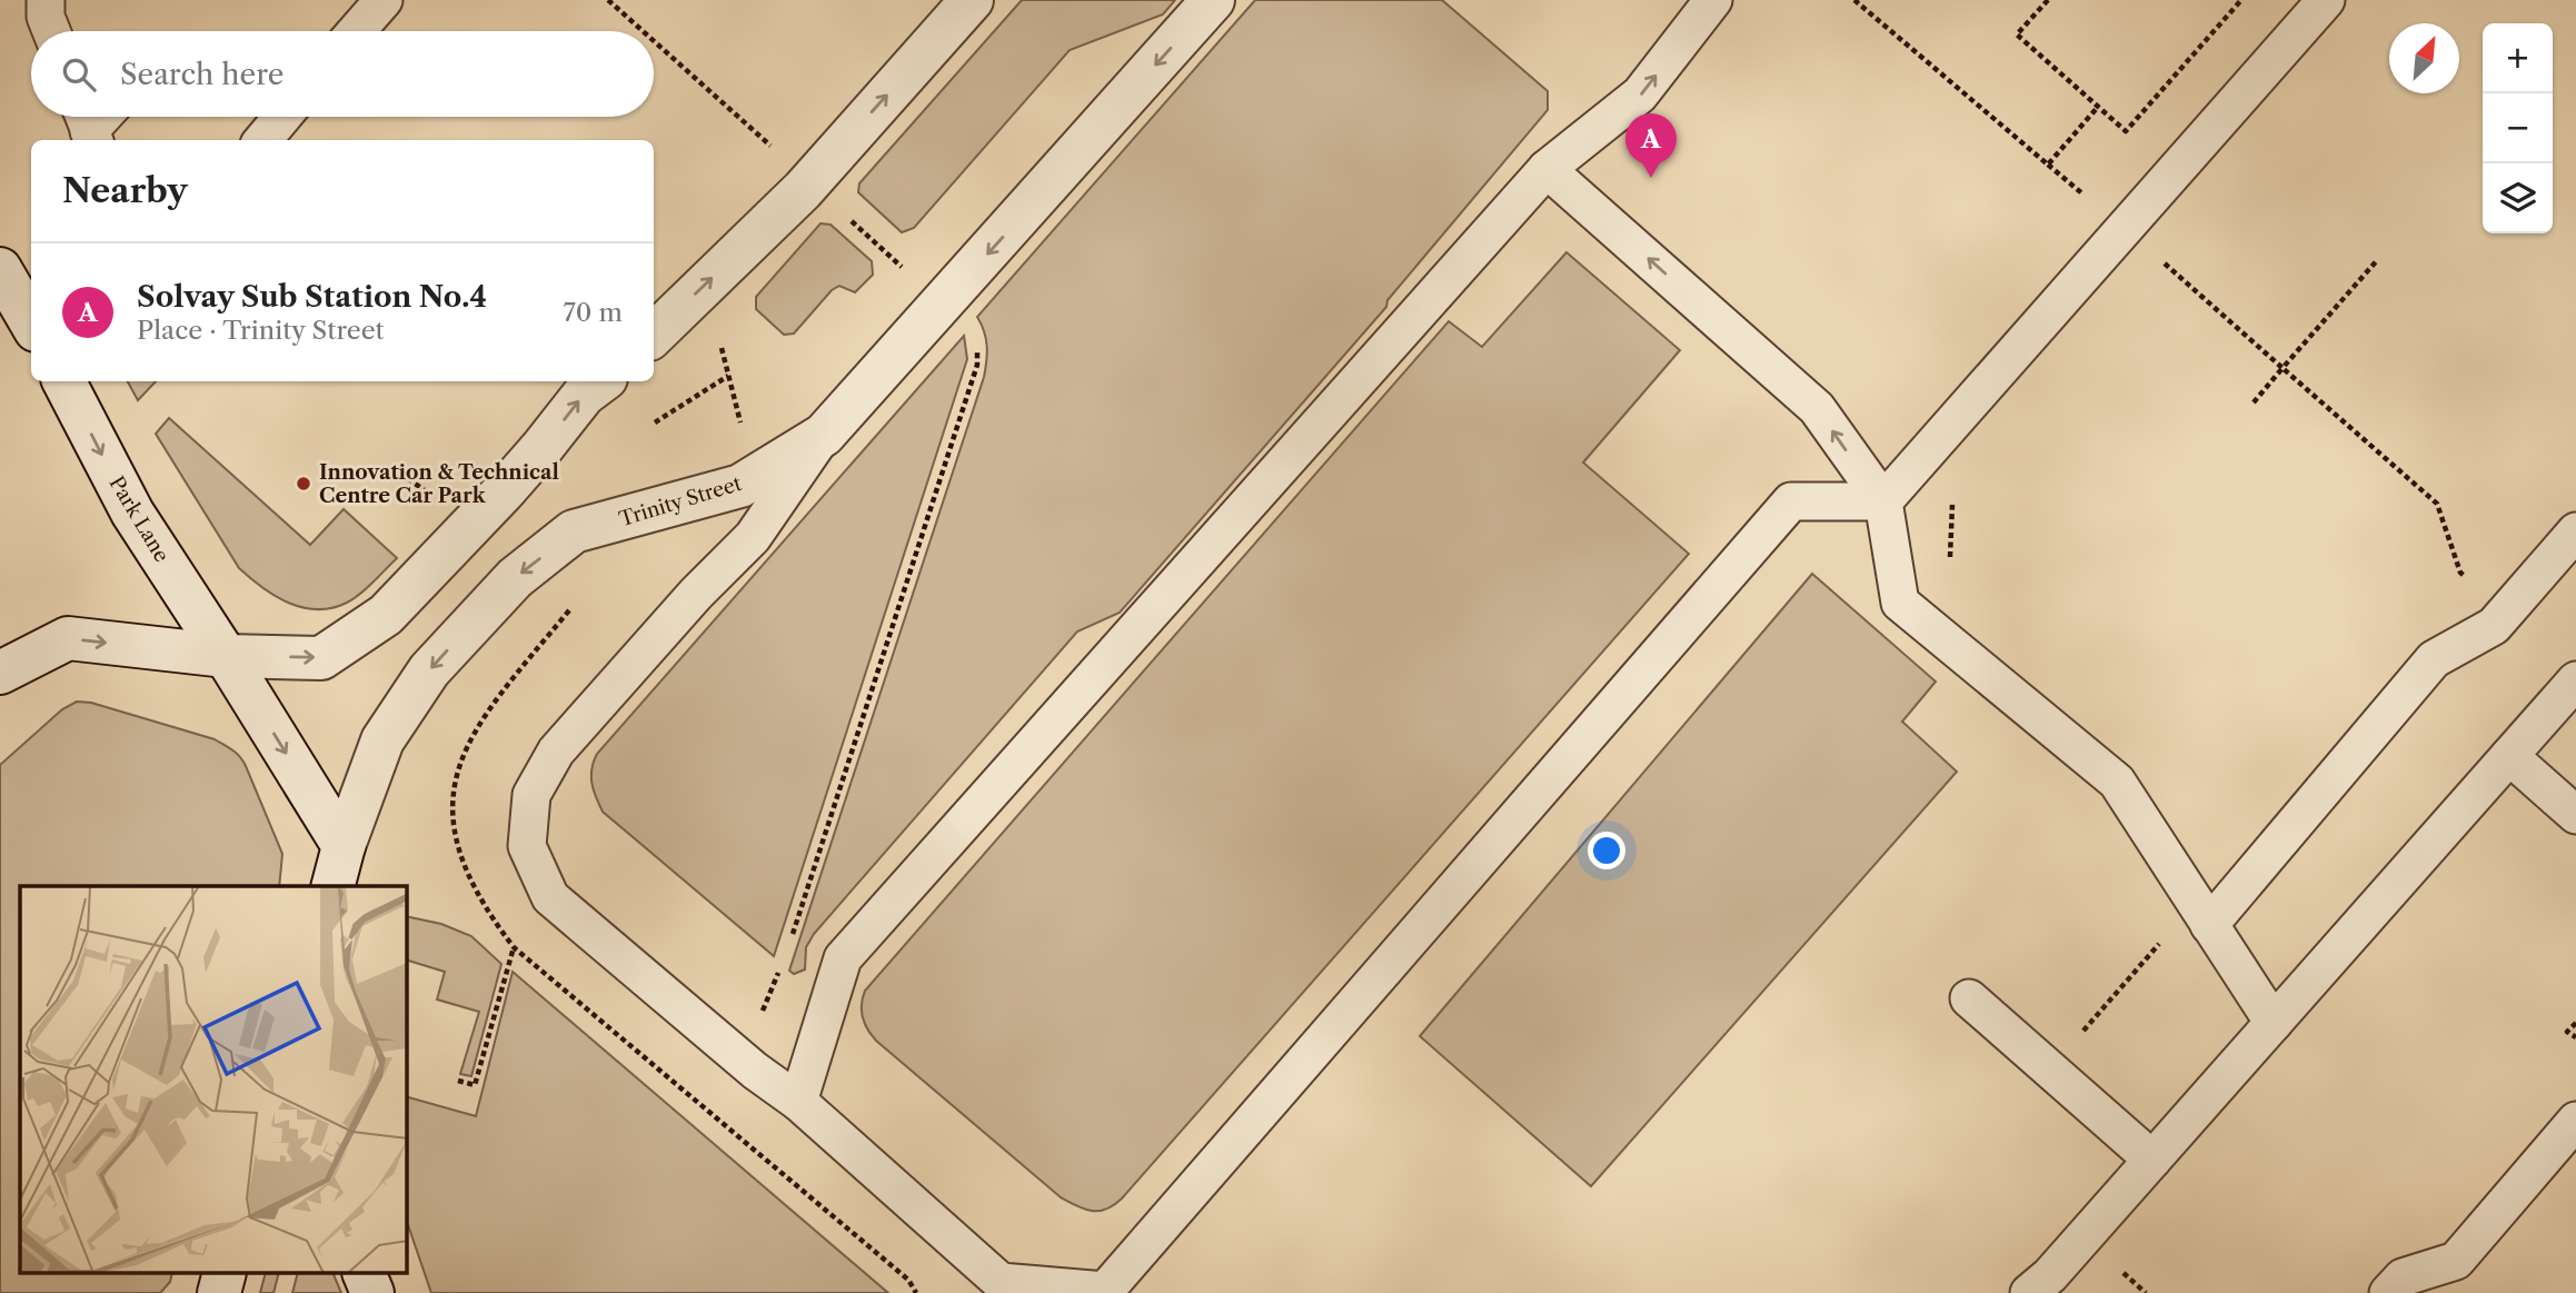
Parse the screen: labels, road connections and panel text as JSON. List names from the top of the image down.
{
  "streets": {
    "street": ["Trinity Street", "Park Lane"]
  },
  "one_way": ["Park Lane"],
  "places": ["Innovation & Technical Centre Car Park"],
  "north": "top right",
  "page": {
    "map_buttons": ["+", "−"],
    "search": "Search here",
    "pins": "A",
    "heading": "Nearby",
    "list": [
      {
        "mark": "A",
        "name": "Solvay Sub Station No.4",
        "note": "Place · Trinity Street",
        "value": "70 m"
      }
    ]
  }
}
